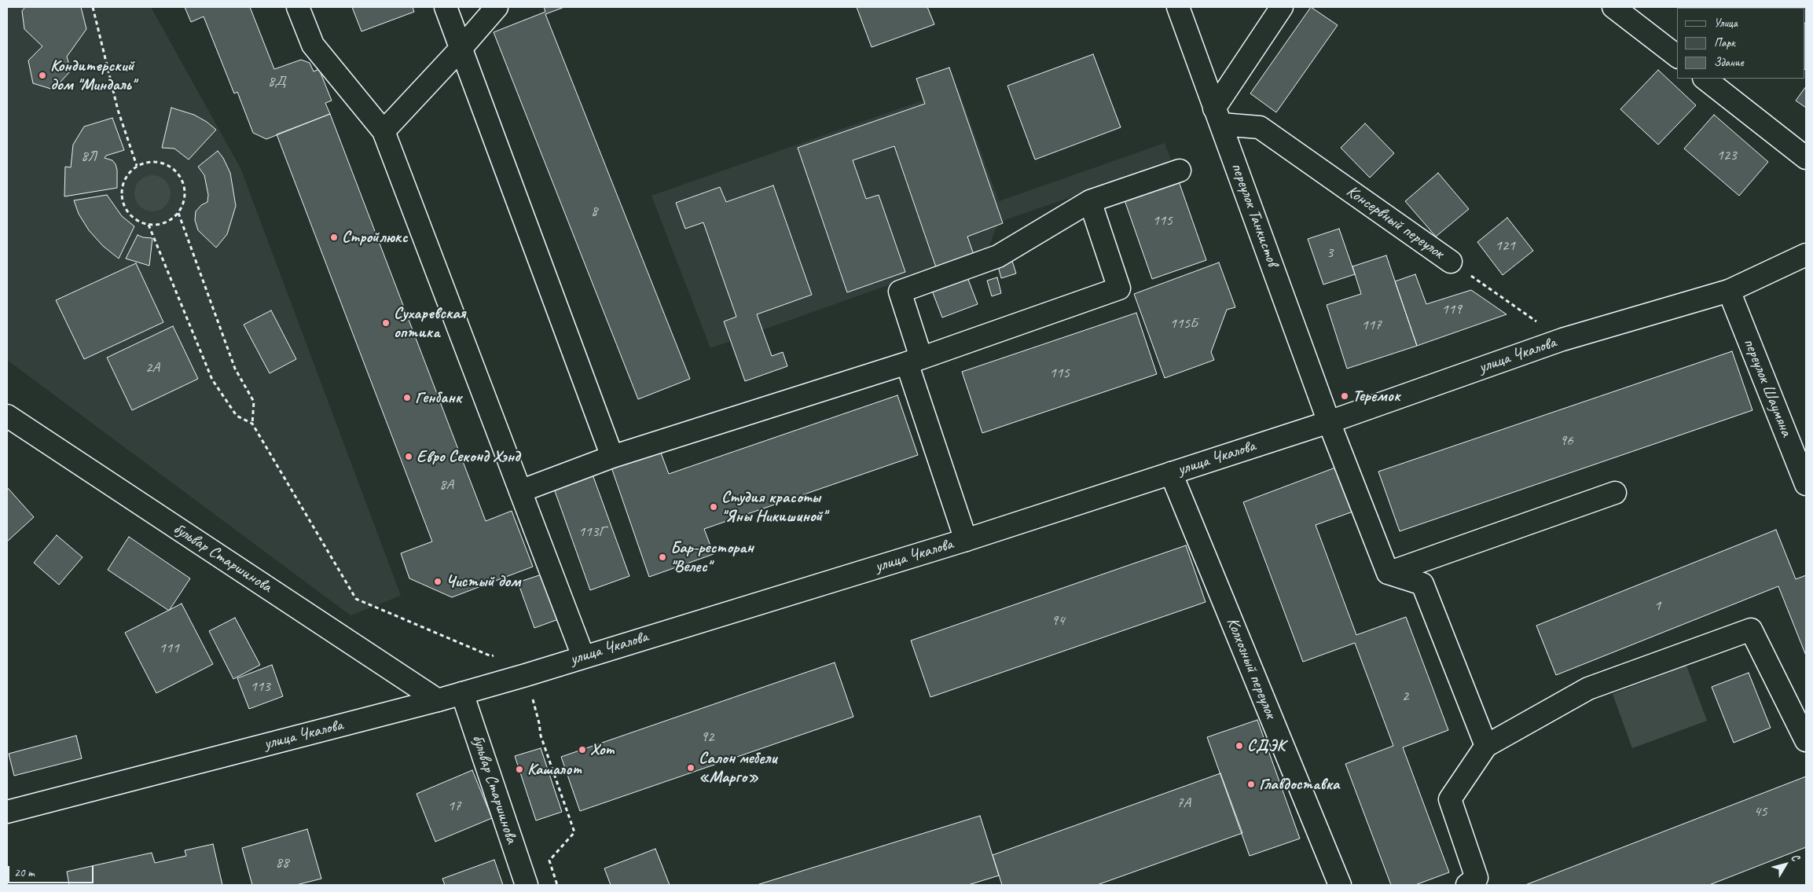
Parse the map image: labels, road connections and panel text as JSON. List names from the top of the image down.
{
  "streets": {
    "street": [
      "переулок Танкистов",
      "Консервный переулок",
      "улица Чкалова",
      "переулок Шаумяна",
      "бульвар Старшинова",
      "Колхозный переулок"
    ]
  },
  "crossings": [
    ["переулок Танкистов", "Консервный переулок"],
    ["переулок Танкистов", "улица Чкалова"],
    ["Консервный переулок", "улица Чкалова"],
    ["улица Чкалова", "переулок Шаумяна"],
    ["улица Чкалова", "бульвар Старшинова"],
    ["улица Чкалова", "Колхозный переулок"]
  ],
  "places": [
    "Кондитерский дом \"Миндаль\"",
    "Стройлюкс",
    "Сухаревская оптика",
    "Теремок",
    "Генбанк",
    "Евро Секонд Хэнд",
    "Студия красоты \"Яны Никишиной\"",
    "Бар-ресторан \"Велес\"",
    "Чистый дом",
    "СДЭК",
    "Хот",
    "Салон мебели «Марго»",
    "Кашалот",
    "Главдоставка"
  ],
  "house_numbers": [
    "8Д",
    "123",
    "8Л",
    "8",
    "115",
    "121",
    "3",
    "119",
    "115Б",
    "117",
    "2А",
    "115",
    "96",
    "8А",
    "113Г",
    "1",
    "94",
    "111",
    "113",
    "2",
    "92",
    "7А",
    "17",
    "45",
    "88"
  ],
  "legend": ["Улица", "Парк", "Здание"],
  "scale_bar": "20 m",
  "north": "top right"
}
